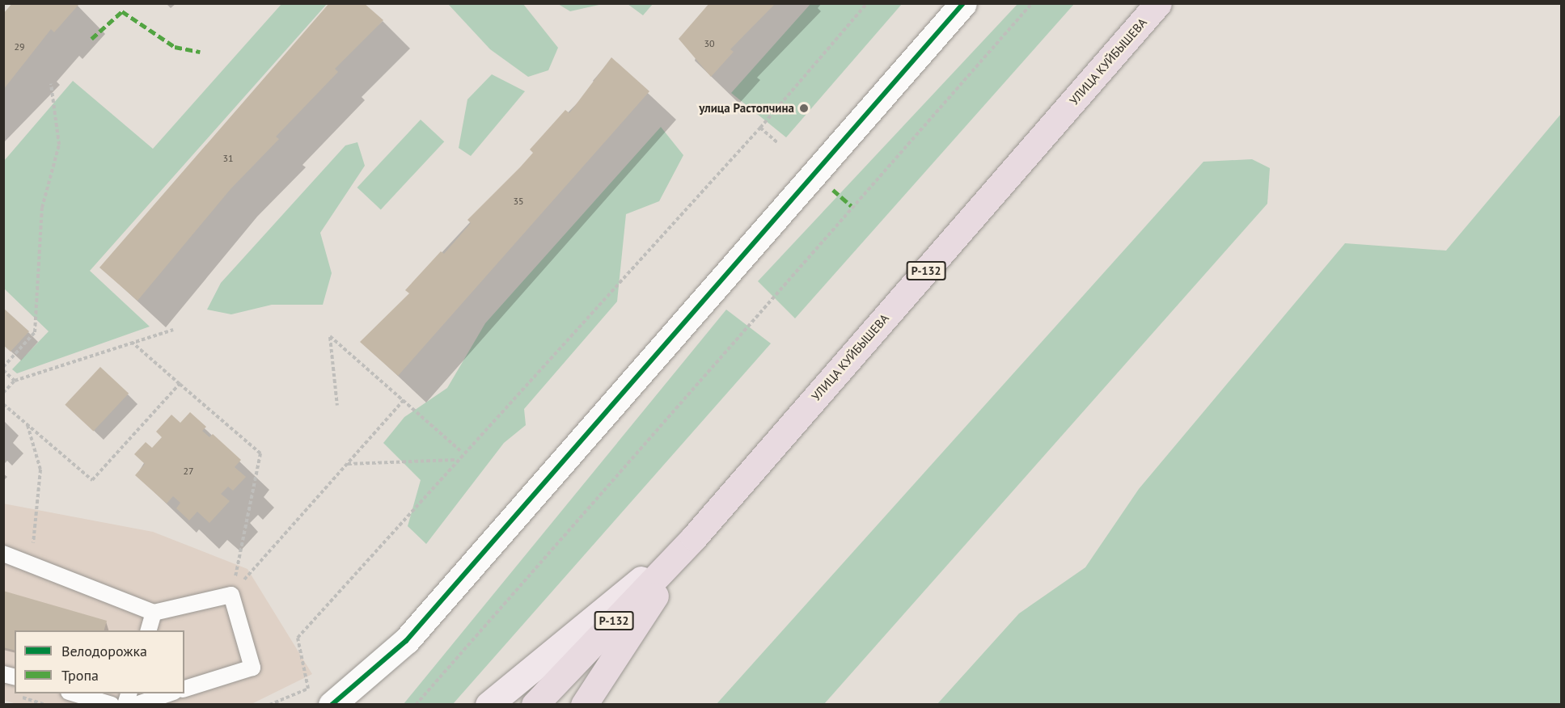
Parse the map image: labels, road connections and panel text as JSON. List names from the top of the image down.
{
  "streets": {
    "highway": ["УЛИЦА КУЙБЫШЕВА", "Р-132"]
  },
  "crossings": [
    ["УЛИЦА КУЙБЫШЕВА", "Р-132"]
  ],
  "places": ["улица Растопчина"],
  "house_numbers": [
    "30",
    "29",
    "31",
    "35",
    "27"
  ],
  "legend": ["Велодорожка", "Тропа"]
}
